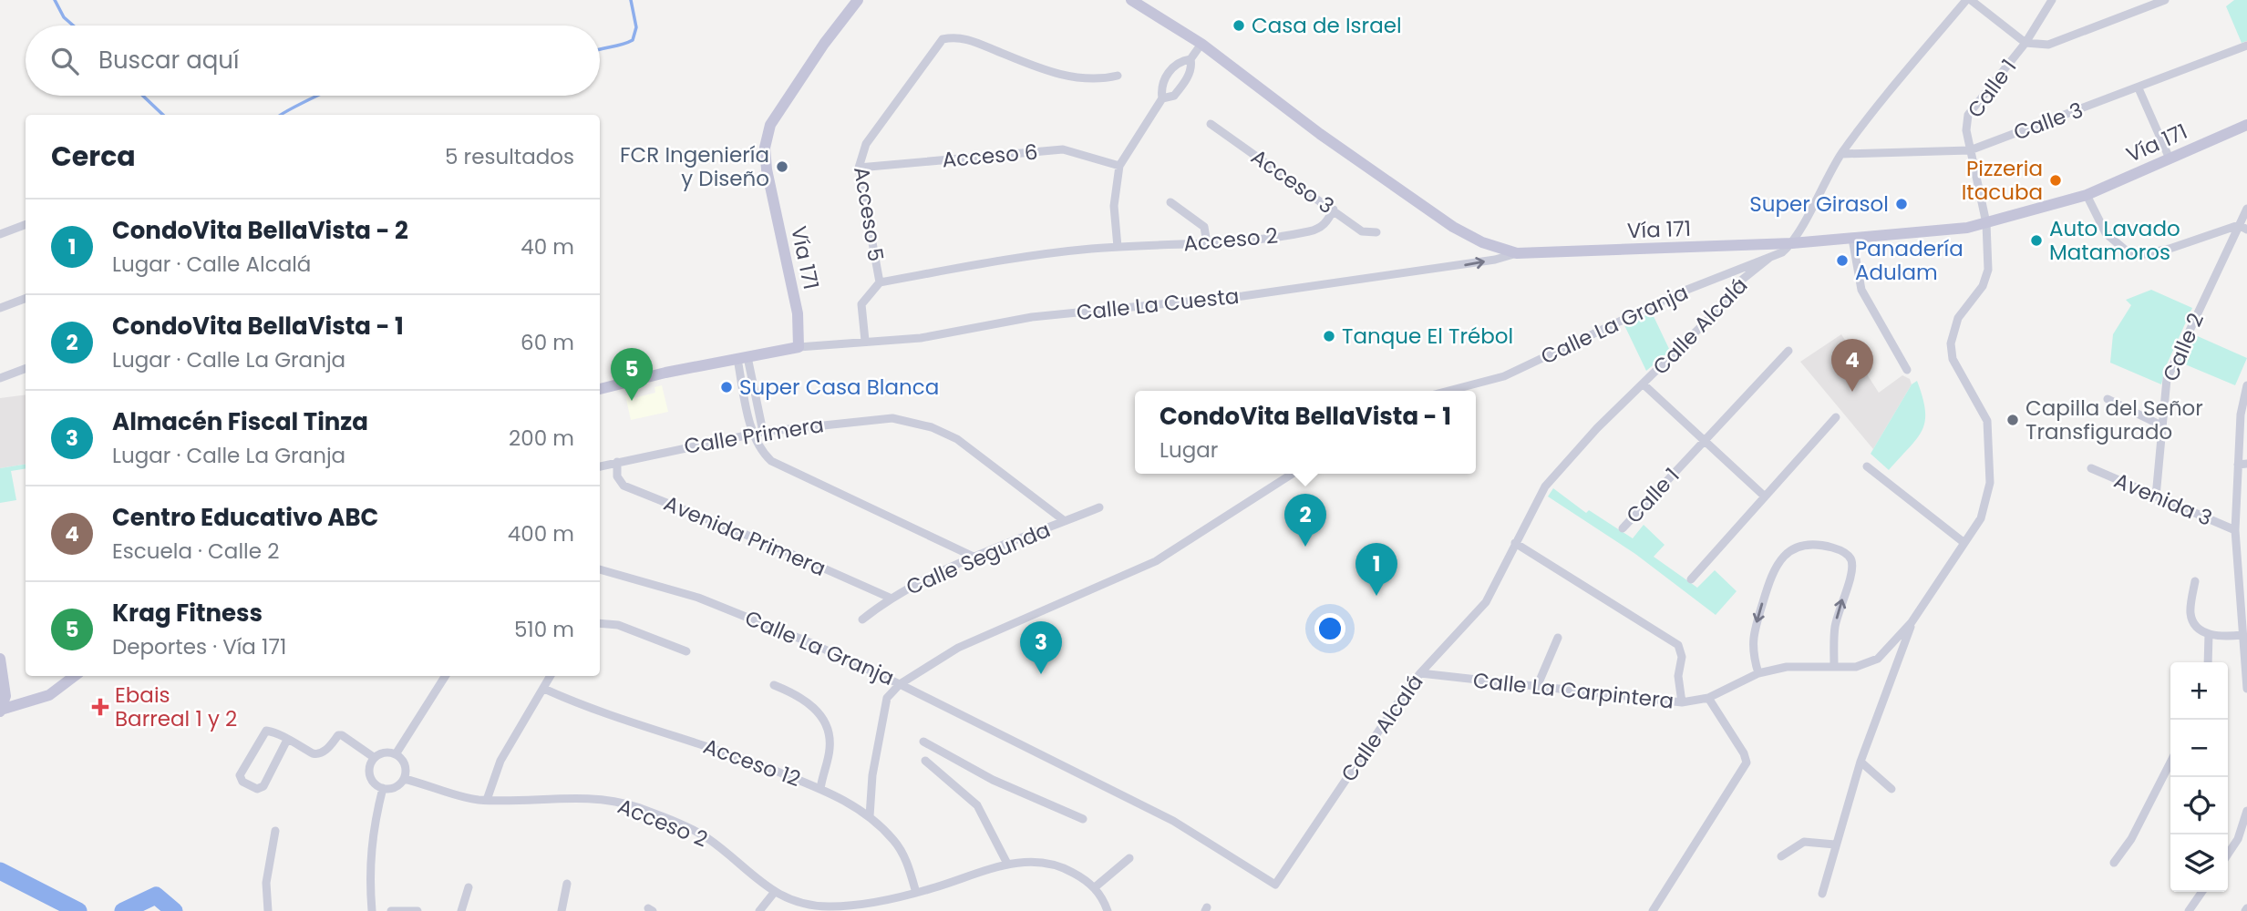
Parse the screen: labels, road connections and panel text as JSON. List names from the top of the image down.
{
  "streets": {
    "main road": ["Vía 171"],
    "street": [
      "Calle 1",
      "Calle 3",
      "Acceso 6",
      "Acceso 3",
      "Acceso 5",
      "Acceso 2",
      "Calle La Cuesta",
      "Calle La Granja",
      "Calle Alcalá",
      "Calle 2",
      "Calle Primera",
      "Avenida 3",
      "Avenida Primera",
      "Calle Segunda",
      "Calle La Carpintera",
      "Acceso 12"
    ]
  },
  "crossings": [
    ["Calle 1", "Calle 3"],
    ["Calle 1", "Vía 171"],
    ["Calle 1", "Calle La Carpintera"],
    ["Vía 171", "Calle La Cuesta"],
    ["Vía 171", "Calle La Granja"],
    ["Vía 171", "Calle La Carpintera"],
    ["Acceso 6", "Acceso 5"],
    ["Acceso 3", "Acceso 2"],
    ["Acceso 5", "Acceso 2"],
    ["Acceso 2", "Acceso 12"],
    ["Calle La Granja", "Calle Alcalá"],
    ["Calle Alcalá", "Calle La Carpintera"],
    ["Calle 2", "Avenida 3"],
    ["Calle Primera", "Avenida Primera"],
    ["Calle Primera", "Calle Segunda"],
    ["Avenida Primera", "Calle Segunda"]
  ],
  "one_way": ["Calle La Cuesta"],
  "places": {
    "other": [
      "Casa de Israel",
      "FCR Ingeniería y Diseño",
      "Pizzeria Itacuba",
      "Super Girasol",
      "Auto Lavado Matamoros",
      "Panadería Adulam",
      "Tanque El Trébol",
      "Super Casa Blanca",
      "Capilla del Señor Transfigurado"
    ],
    "health": ["Ebais Barreal 1 y 2"]
  },
  "page": {
    "search": "Buscar aquí",
    "heading": ["Cerca", "5 resultados"],
    "list": [
      {
        "mark": "1",
        "name": "CondoVita BellaVista - 2",
        "note": "Lugar · Calle Alcalá",
        "value": "40 m"
      },
      {
        "mark": "2",
        "name": "CondoVita BellaVista - 1",
        "note": "Lugar · Calle La Granja",
        "value": "60 m"
      },
      {
        "mark": "3",
        "name": "Almacén Fiscal Tinza",
        "note": "Lugar · Calle La Granja",
        "value": "200 m"
      },
      {
        "mark": "4",
        "name": "Centro Educativo ABC",
        "note": "Escuela · Calle 2",
        "value": "400 m"
      },
      {
        "mark": "5",
        "name": "Krag Fitness",
        "note": "Deportes · Vía 171",
        "value": "510 m"
      }
    ],
    "pins": [
      "4",
      "5",
      "2",
      "1",
      "3"
    ],
    "popup": ["CondoVita BellaVista - 1", "Lugar"],
    "map_buttons": ["+", "−"]
  }
}
